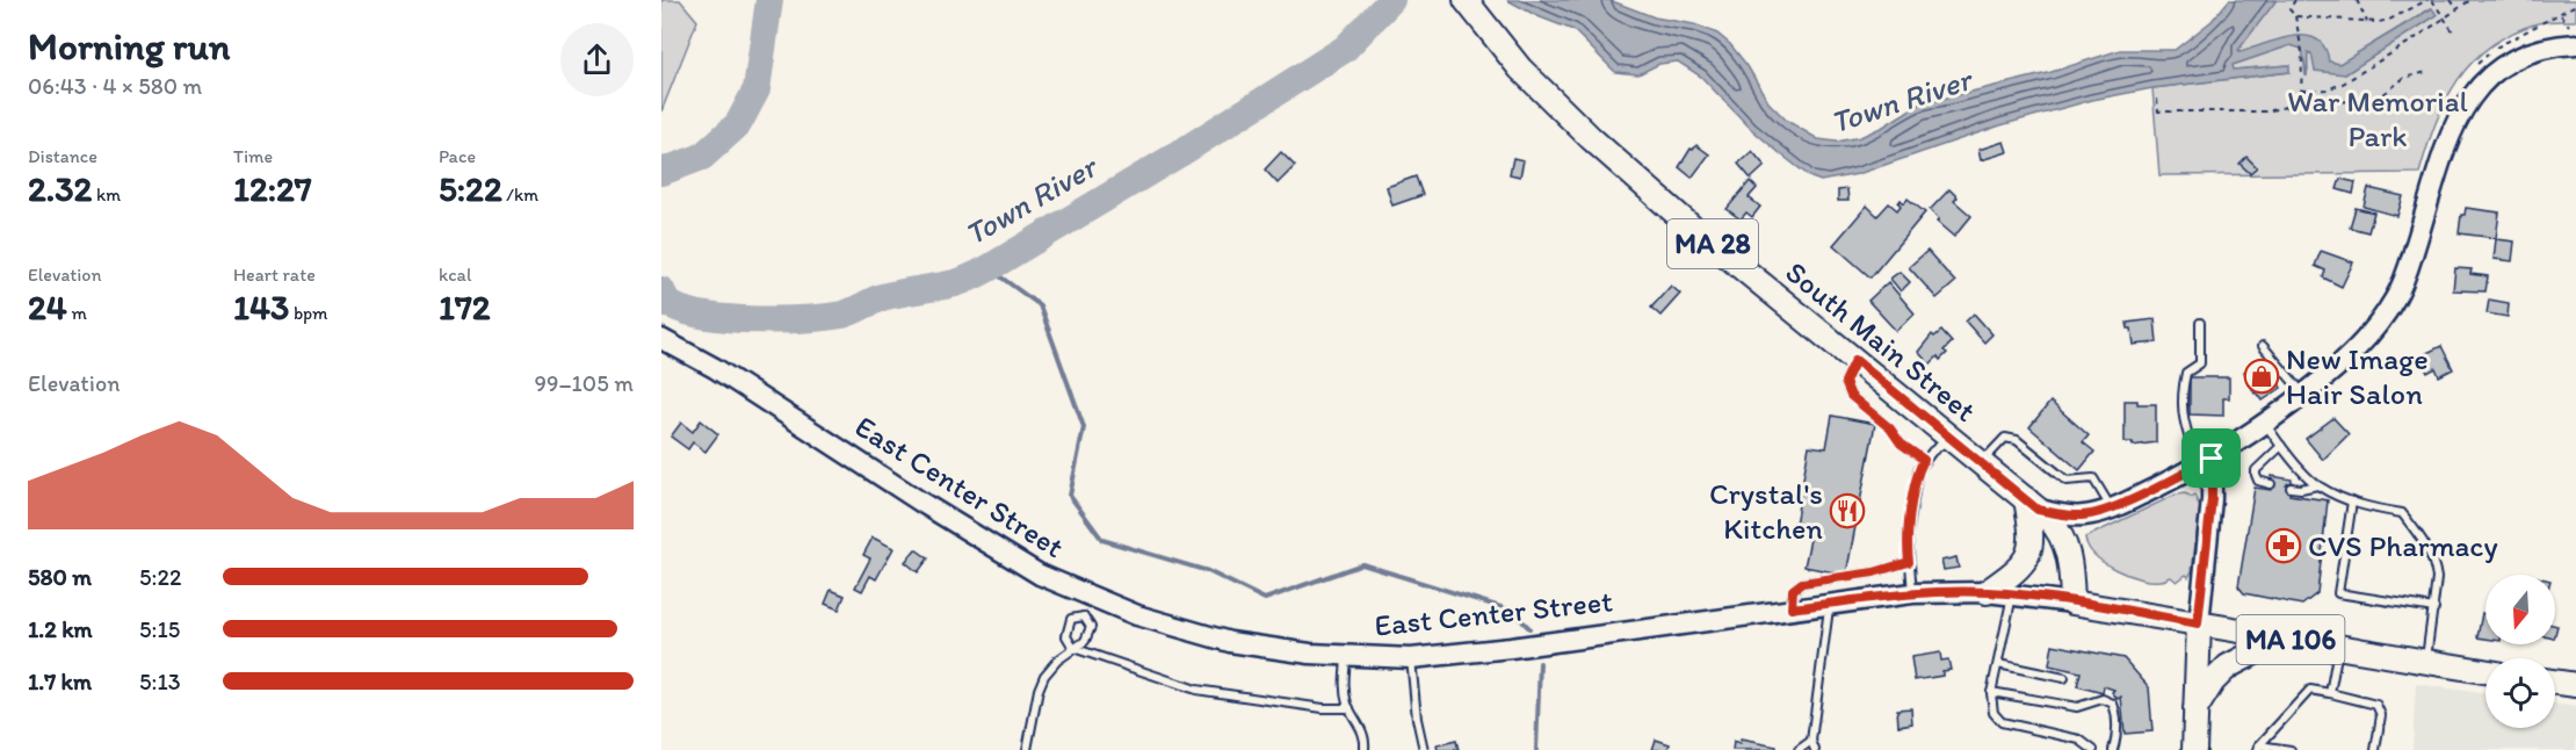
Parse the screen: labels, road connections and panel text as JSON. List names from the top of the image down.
{
  "streets": {
    "main road": [
      "MA 28",
      "South Main Street",
      "East Center Street",
      "MA 106"
    ]
  },
  "crossings": [
    ["South Main Street", "East Center Street"],
    ["East Center Street", "MA 106"]
  ],
  "water": ["Town River"],
  "parks": ["War Memorial Park"],
  "places": {
    "shop": ["New Image Hair Salon"],
    "restaurant": ["Crystal's Kitchen"],
    "pharmacy": ["CVS Pharmacy"]
  },
  "north": "bottom",
  "page": {
    "heading": ["Morning run", "06:43 · 4 × 580 m"],
    "stats": [
      ["Distance", "2.32 km"],
      ["Time", "12:27"],
      ["Pace", "5:22 /km"],
      ["Elevation", "24 m"],
      ["Heart rate", "143 bpm"],
      ["kcal", "172"]
    ],
    "chart": ["Elevation", "99–105 m"],
    "list": [
      {
        "name": "580 m",
        "note": "5:22"
      },
      {
        "name": "1.2 km",
        "note": "5:15"
      },
      {
        "name": "1.7 km",
        "note": "5:13"
      }
    ]
  }
}
